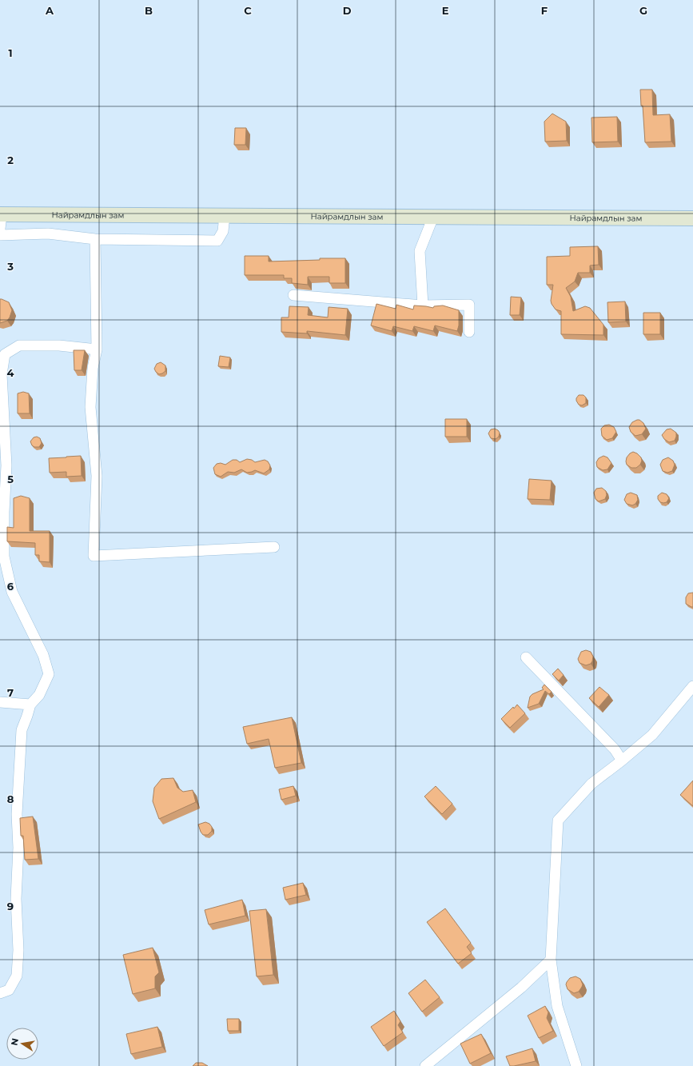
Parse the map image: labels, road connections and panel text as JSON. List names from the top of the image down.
{
  "streets": {
    "main road": ["Найрамдлын зам"]
  },
  "north": "left",
  "grid": {
    "columns": [
      "A",
      "B",
      "C",
      "D",
      "E",
      "F",
      "G"
    ],
    "rows": [
      "1",
      "2",
      "3",
      "4",
      "5",
      "6",
      "7",
      "8",
      "9"
    ]
  }
}
